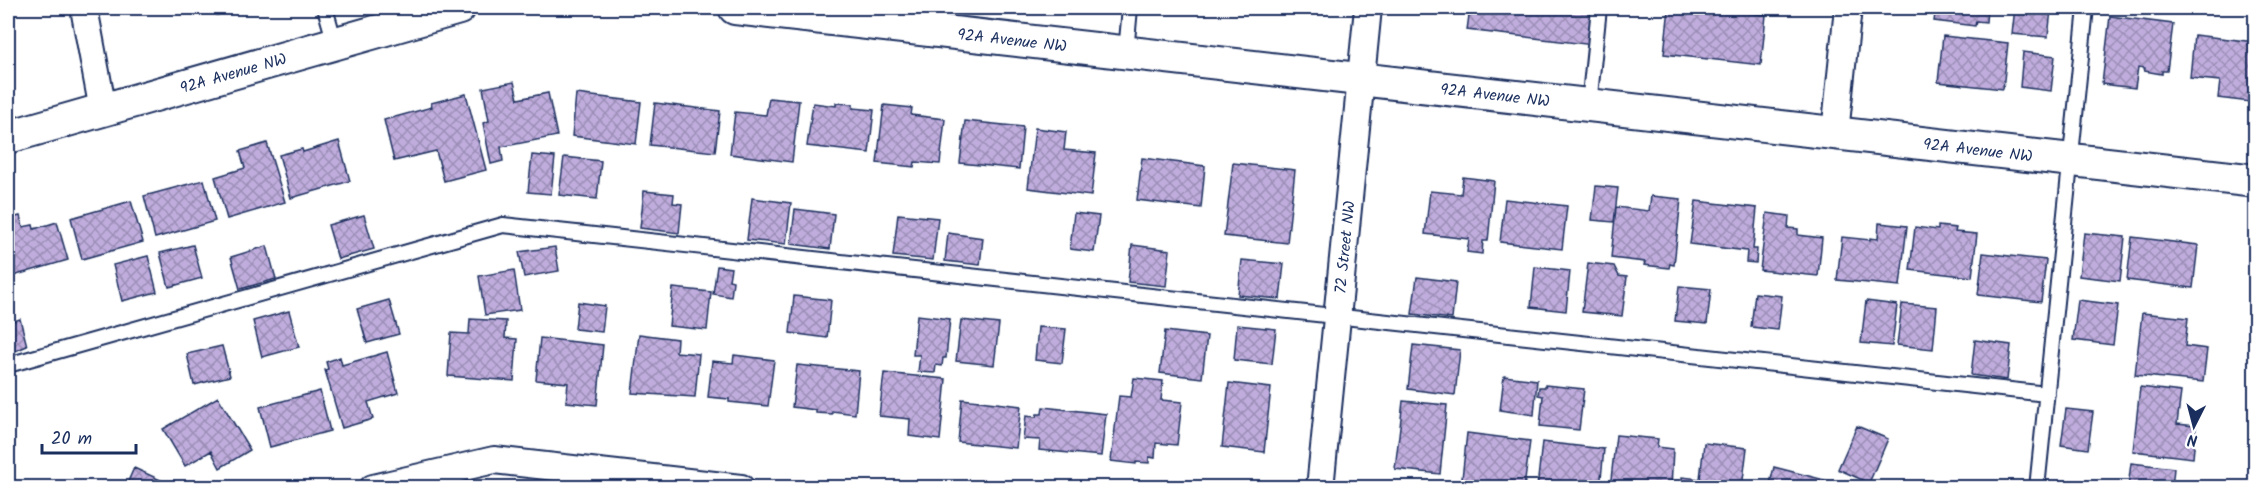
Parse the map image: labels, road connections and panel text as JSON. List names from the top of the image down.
{
  "streets": {
    "street": ["92A Avenue NW", "72 Street NW"]
  },
  "crossings": [
    ["92A Avenue NW", "72 Street NW"]
  ],
  "scale_bar": "20 m",
  "north": "bottom"
}
